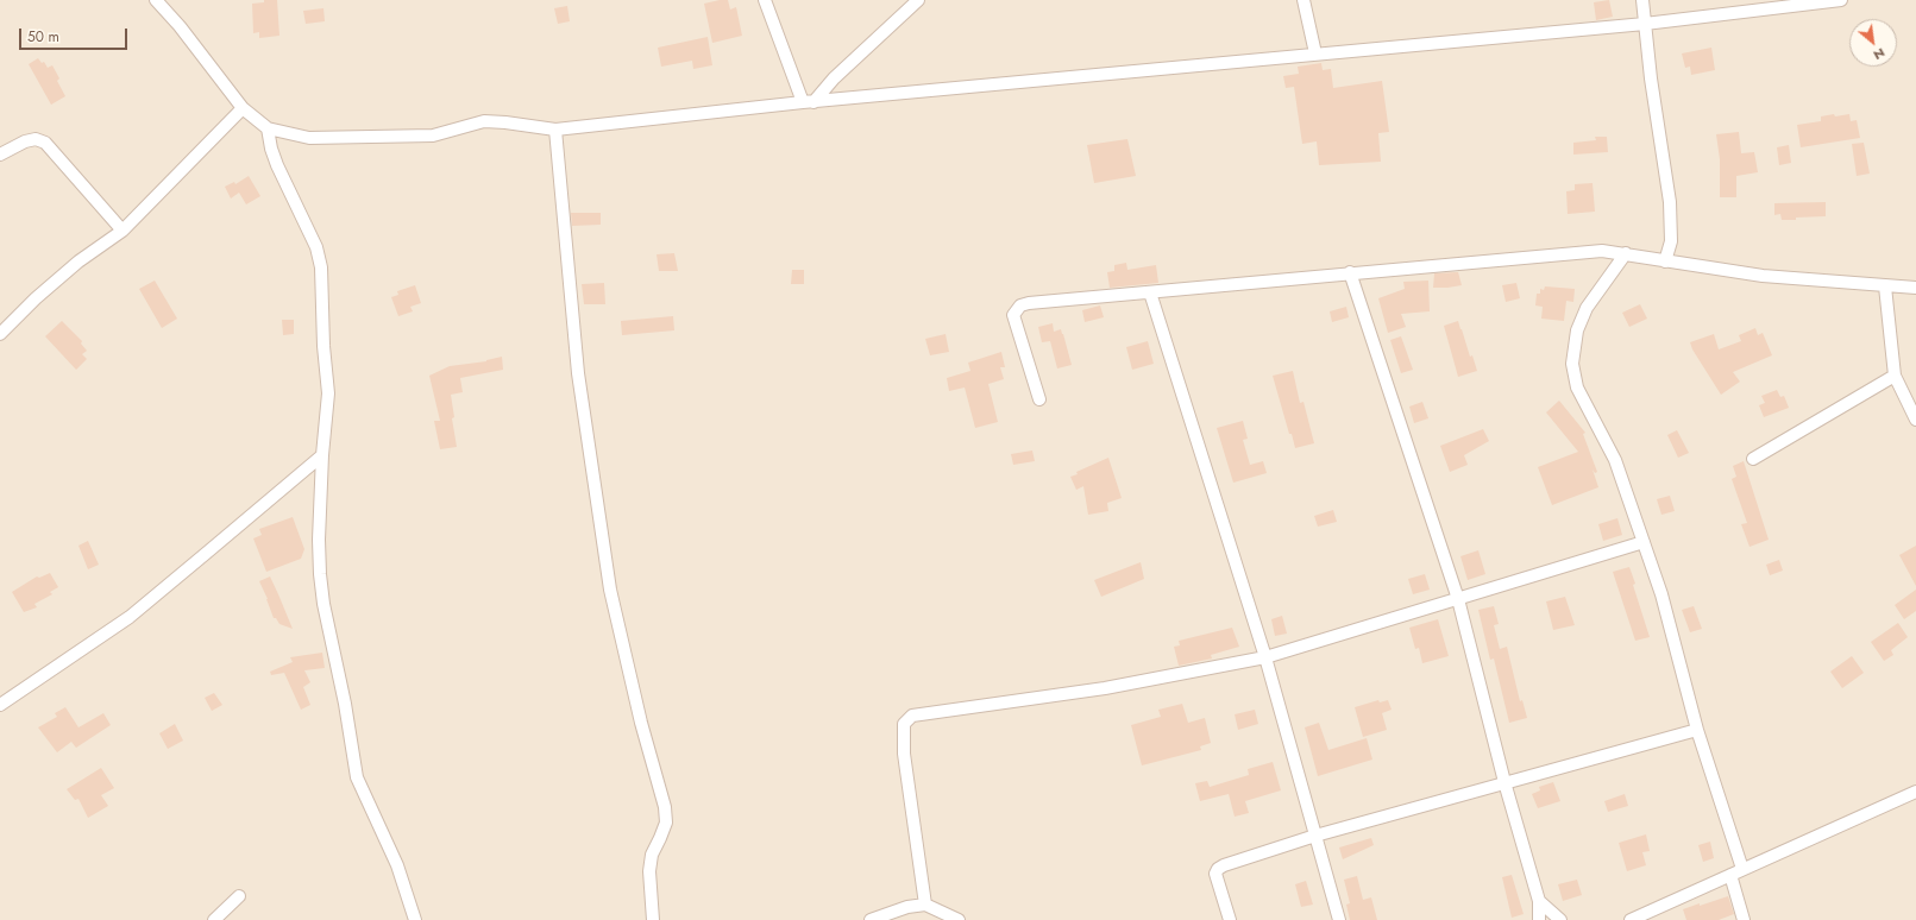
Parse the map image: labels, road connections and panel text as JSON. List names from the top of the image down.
{
  "scale_bar": "50 m",
  "north": "bottom right"
}
